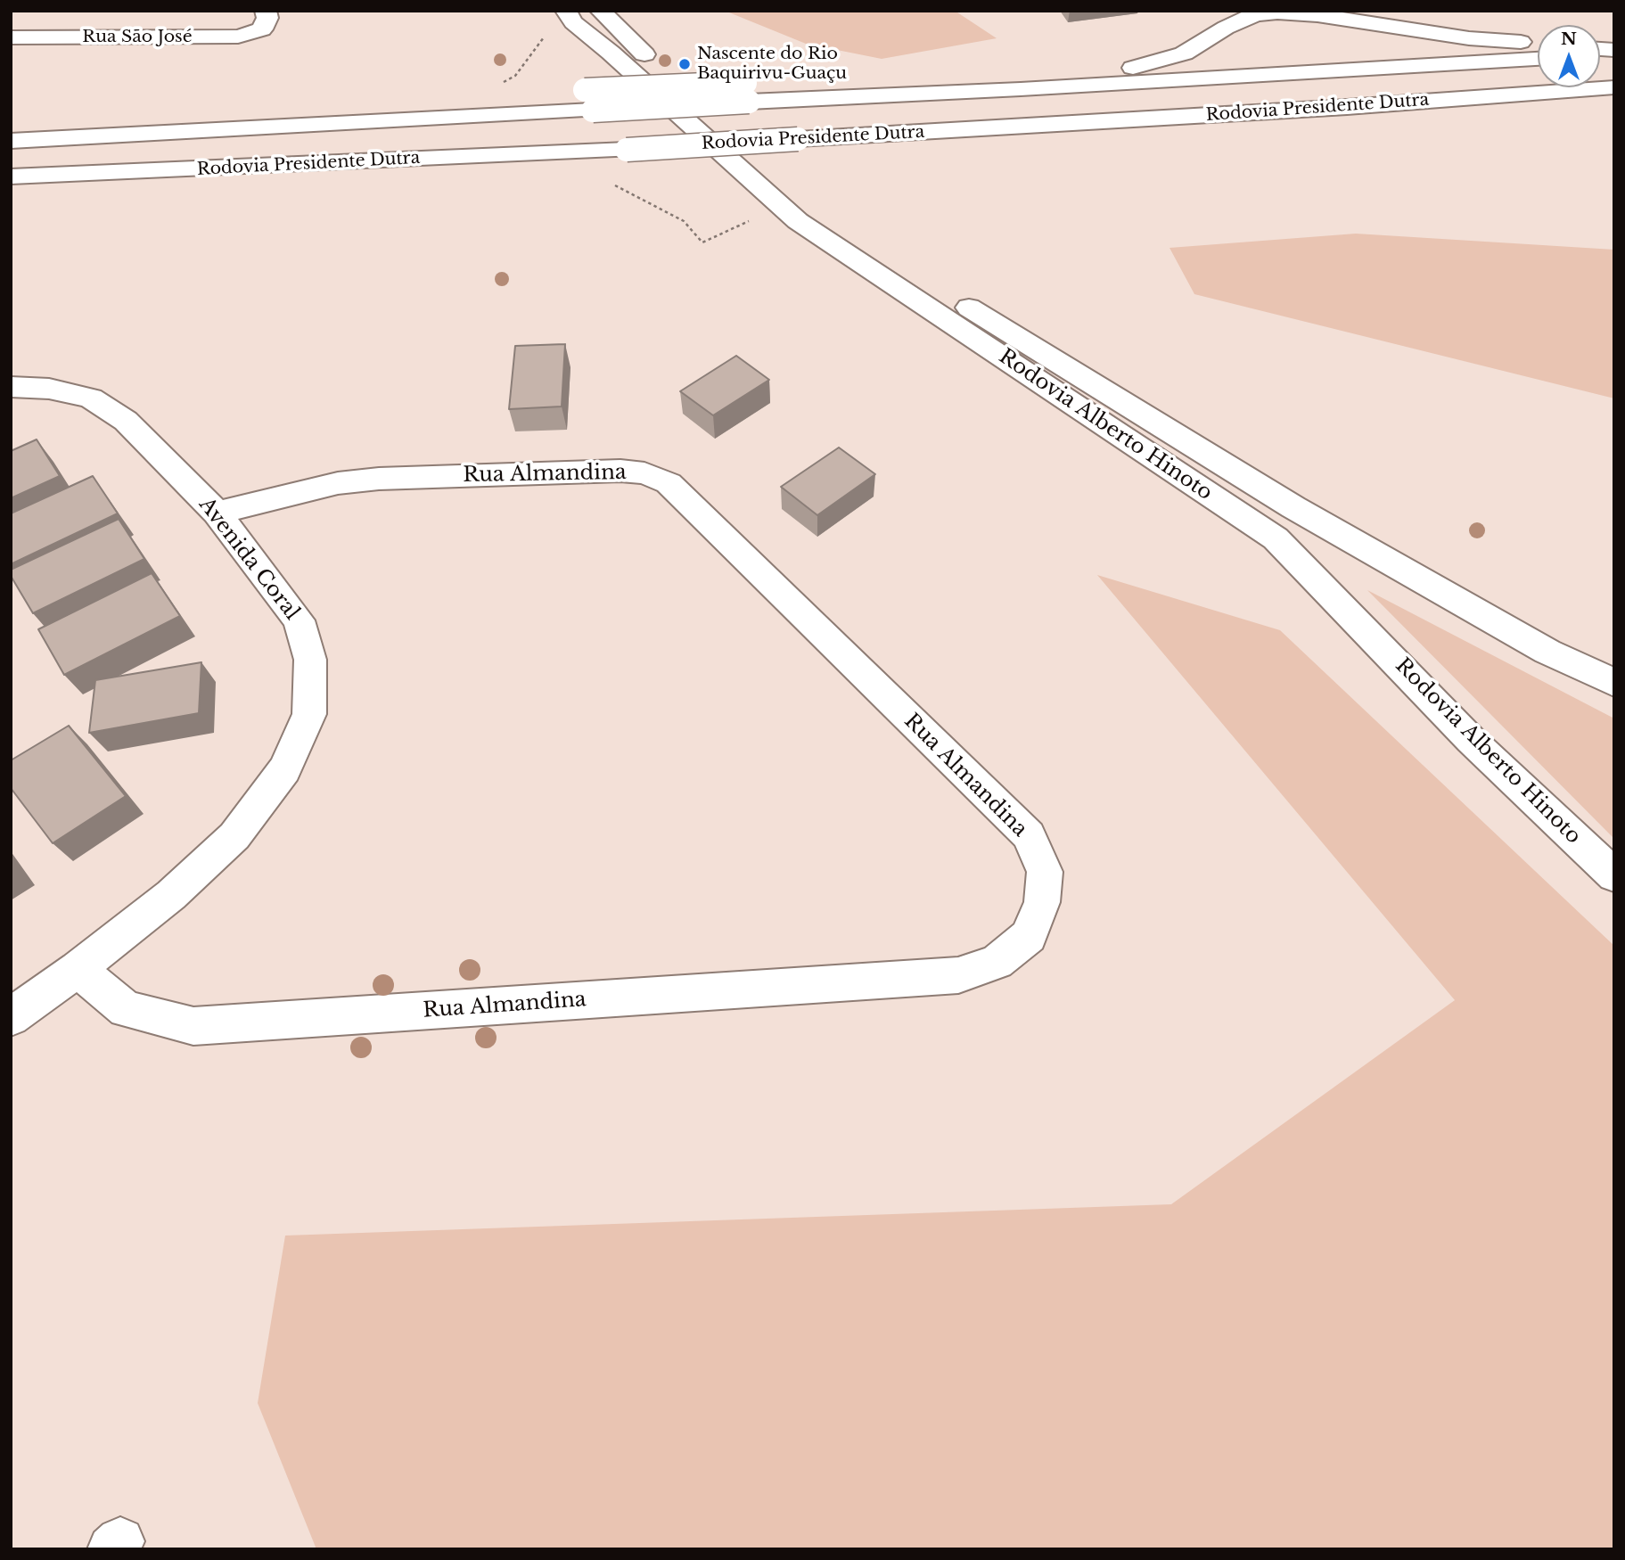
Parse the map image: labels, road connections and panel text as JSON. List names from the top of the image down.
{
  "streets": {
    "main road": [
      "Rua São José",
      "Rodovia Presidente Dutra",
      "Rodovia Alberto Hinoto",
      "Rua Almandina",
      "Avenida Coral"
    ]
  },
  "crossings": [
    ["Rua Almandina", "Avenida Coral"]
  ],
  "places": ["Nascente do Rio Baquirivu-Guaçu"],
  "north": "top"
}
